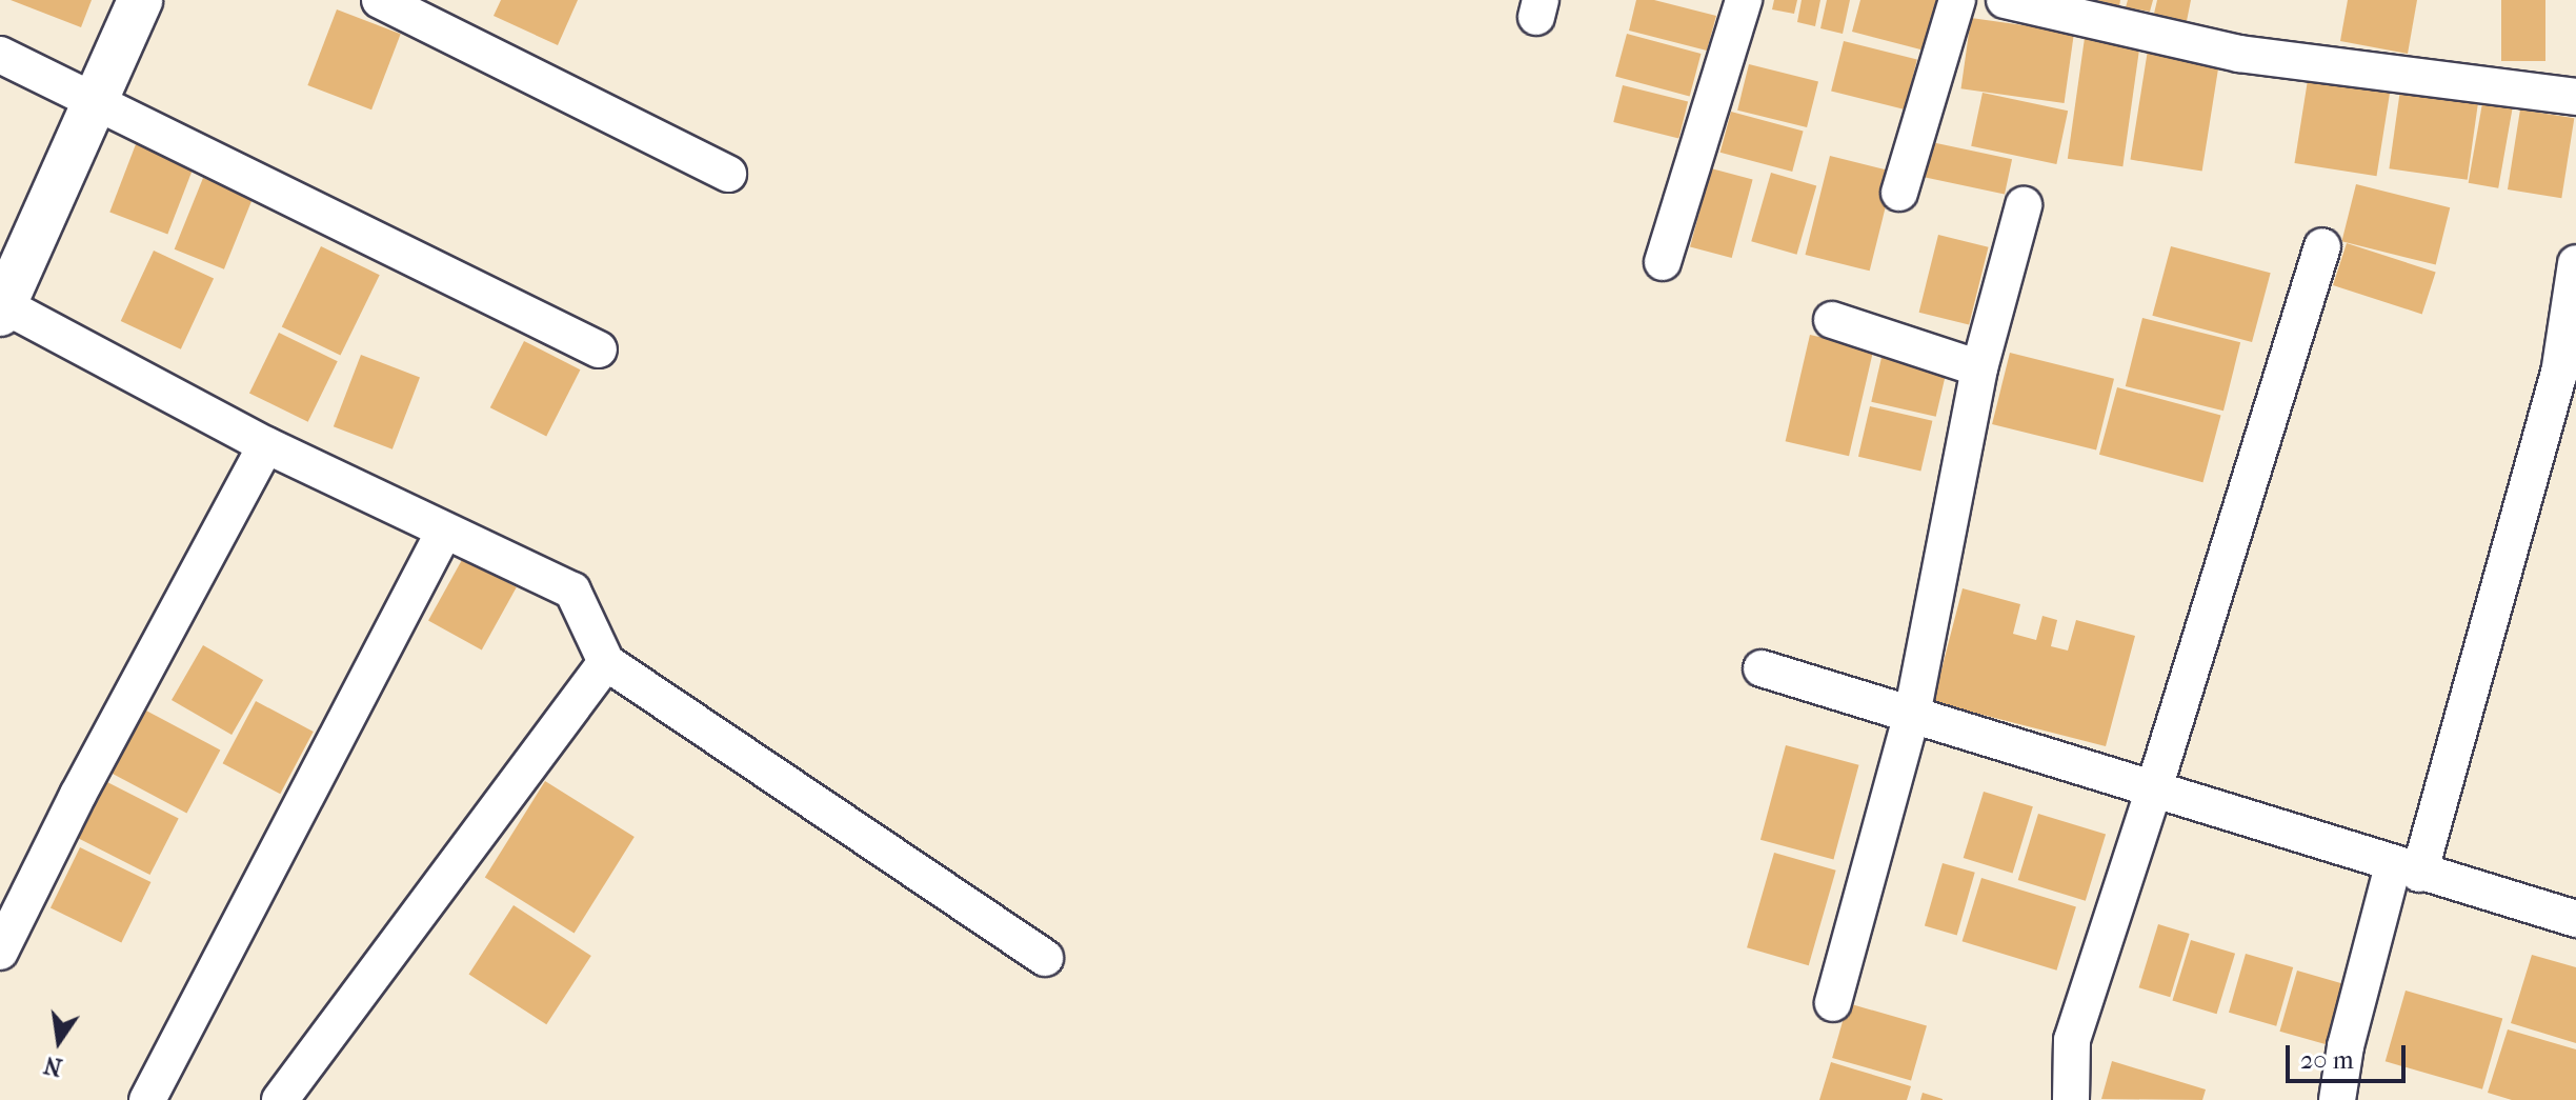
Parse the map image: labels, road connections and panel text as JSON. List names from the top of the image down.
{
  "scale_bar": "20 m",
  "north": "bottom"
}
